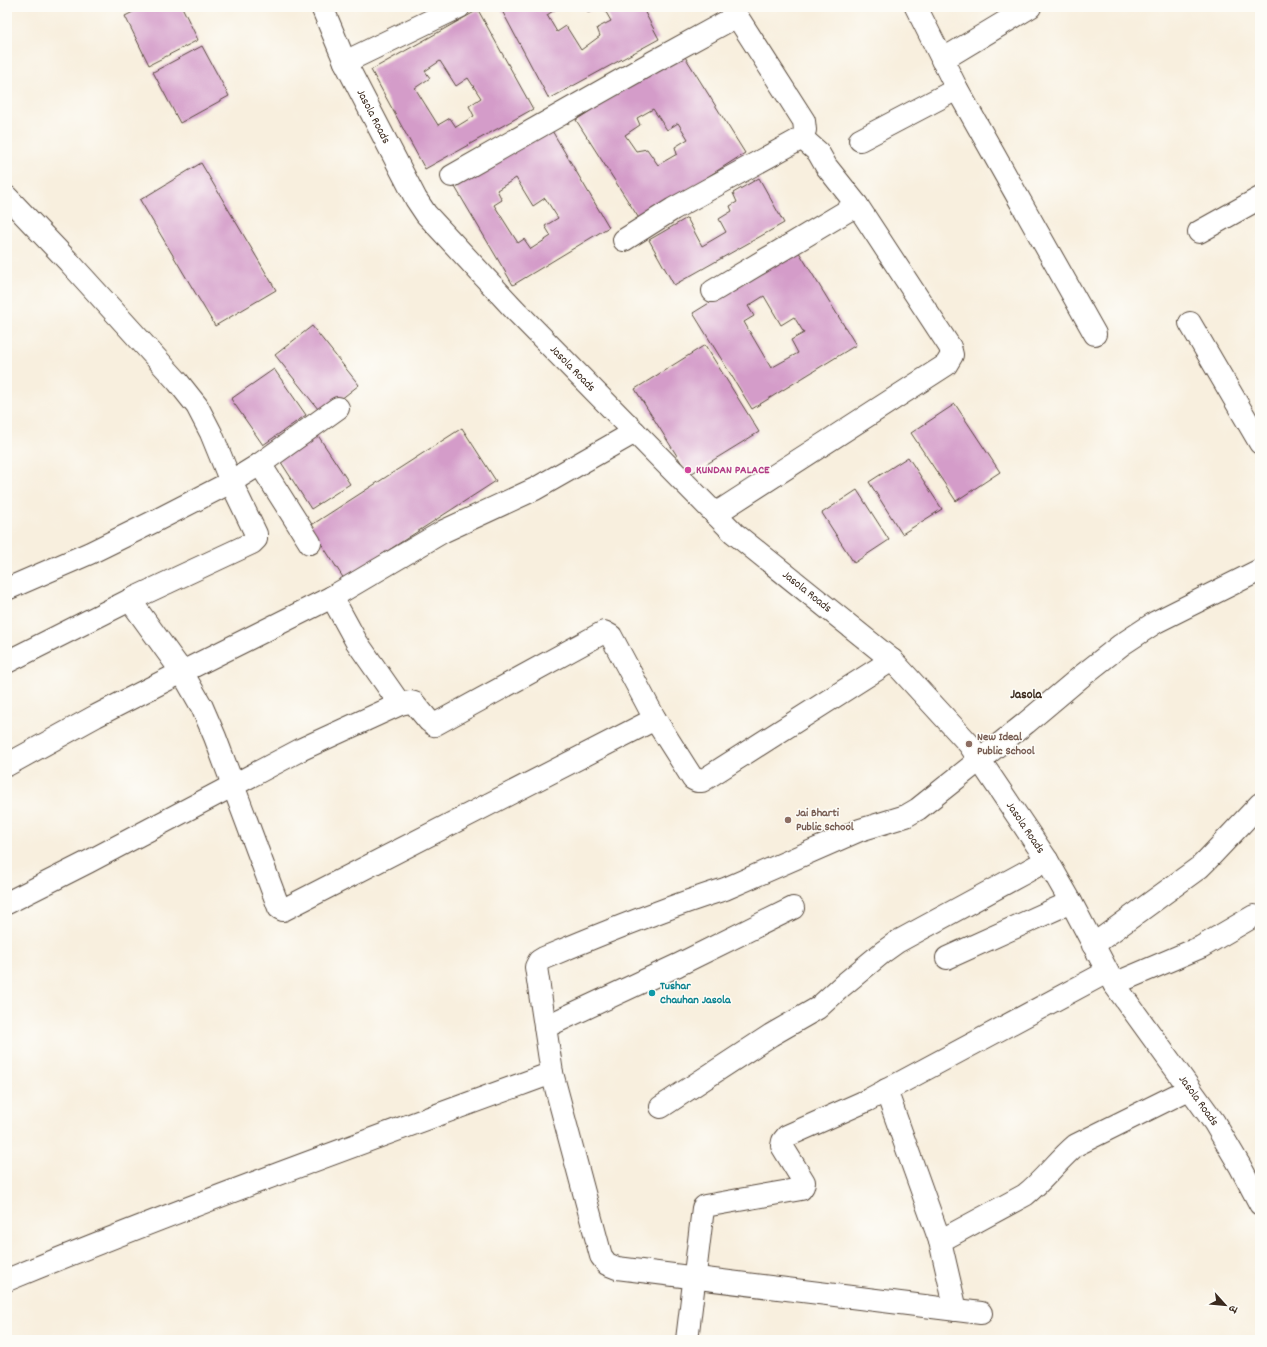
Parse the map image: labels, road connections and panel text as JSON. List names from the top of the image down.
{
  "streets": {
    "street": ["Jasola Roads"]
  },
  "districts": ["Jasola"],
  "places": [
    "KUNDAN PALACE",
    "New Ideal Public School",
    "Jai Bharti Public School",
    "Tushar Chauhan Jasola"
  ],
  "north": "bottom right"
}
